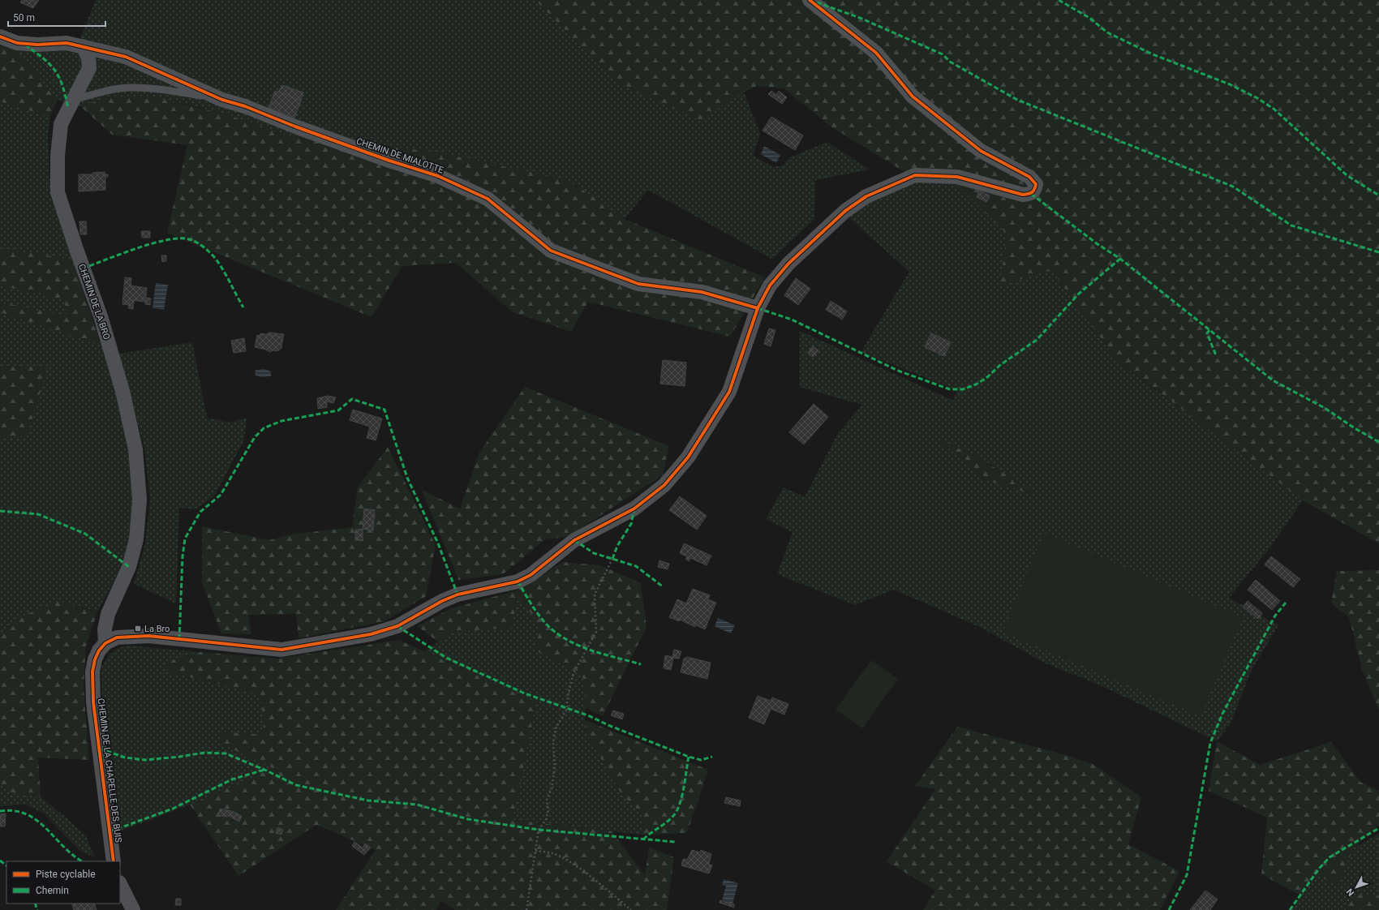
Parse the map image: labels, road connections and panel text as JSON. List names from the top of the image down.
{
  "streets": {
    "street": ["CHEMIN DE MIALOTTE", "CHEMIN DE LA BRO", "CHEMIN DE LA CHAPELLE DES BUIS"]
  },
  "crossings": [
    ["CHEMIN DE MIALOTTE", "CHEMIN DE LA BRO"],
    ["CHEMIN DE LA BRO", "CHEMIN DE LA CHAPELLE DES BUIS"]
  ],
  "places": {
    "transit": ["La Bro"]
  },
  "legend": ["Piste cyclable", "Chemin"],
  "scale_bar": "50 m",
  "north": "bottom left"
}
